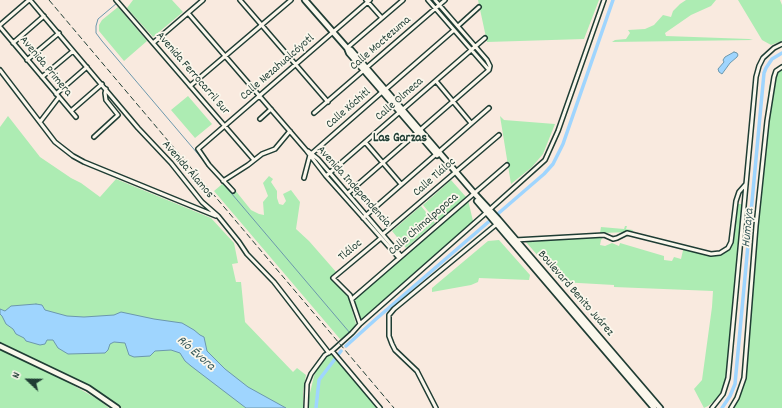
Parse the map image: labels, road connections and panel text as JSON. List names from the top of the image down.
{
  "streets": {
    "street": [
      "Calle Moctezuma",
      "Avenida Primera",
      "Calle Nezahualcóyotl",
      "Avenida Ferrocarril Sur",
      "Calle Olmeca",
      "Calle Xóchitl",
      "Avenida Álamos",
      "Calle Tláloc",
      "Avenida Independencia",
      "Calle Chimalpopoca",
      "Tláloc",
      "Boulevard Benito Juárez"
    ]
  },
  "crossings": [
    ["Calle Moctezuma", "Boulevard Benito Juárez"],
    ["Calle Nezahualcóyotl", "Avenida Ferrocarril Sur"],
    ["Calle Nezahualcóyotl", "Avenida Independencia"],
    ["Calle Nezahualcóyotl", "Boulevard Benito Juárez"],
    ["Calle Olmeca", "Avenida Independencia"],
    ["Calle Olmeca", "Boulevard Benito Juárez"],
    ["Calle Xóchitl", "Avenida Independencia"],
    ["Calle Xóchitl", "Boulevard Benito Juárez"],
    ["Calle Tláloc", "Avenida Independencia"],
    ["Calle Tláloc", "Boulevard Benito Juárez"],
    ["Avenida Independencia", "Calle Chimalpopoca"],
    ["Avenida Independencia", "Tláloc"],
    ["Calle Chimalpopoca", "Tláloc"],
    ["Calle Chimalpopoca", "Boulevard Benito Juárez"]
  ],
  "districts": ["Las Garzas"],
  "water": ["Humaya", "Río Évora"],
  "north": "left"
}
